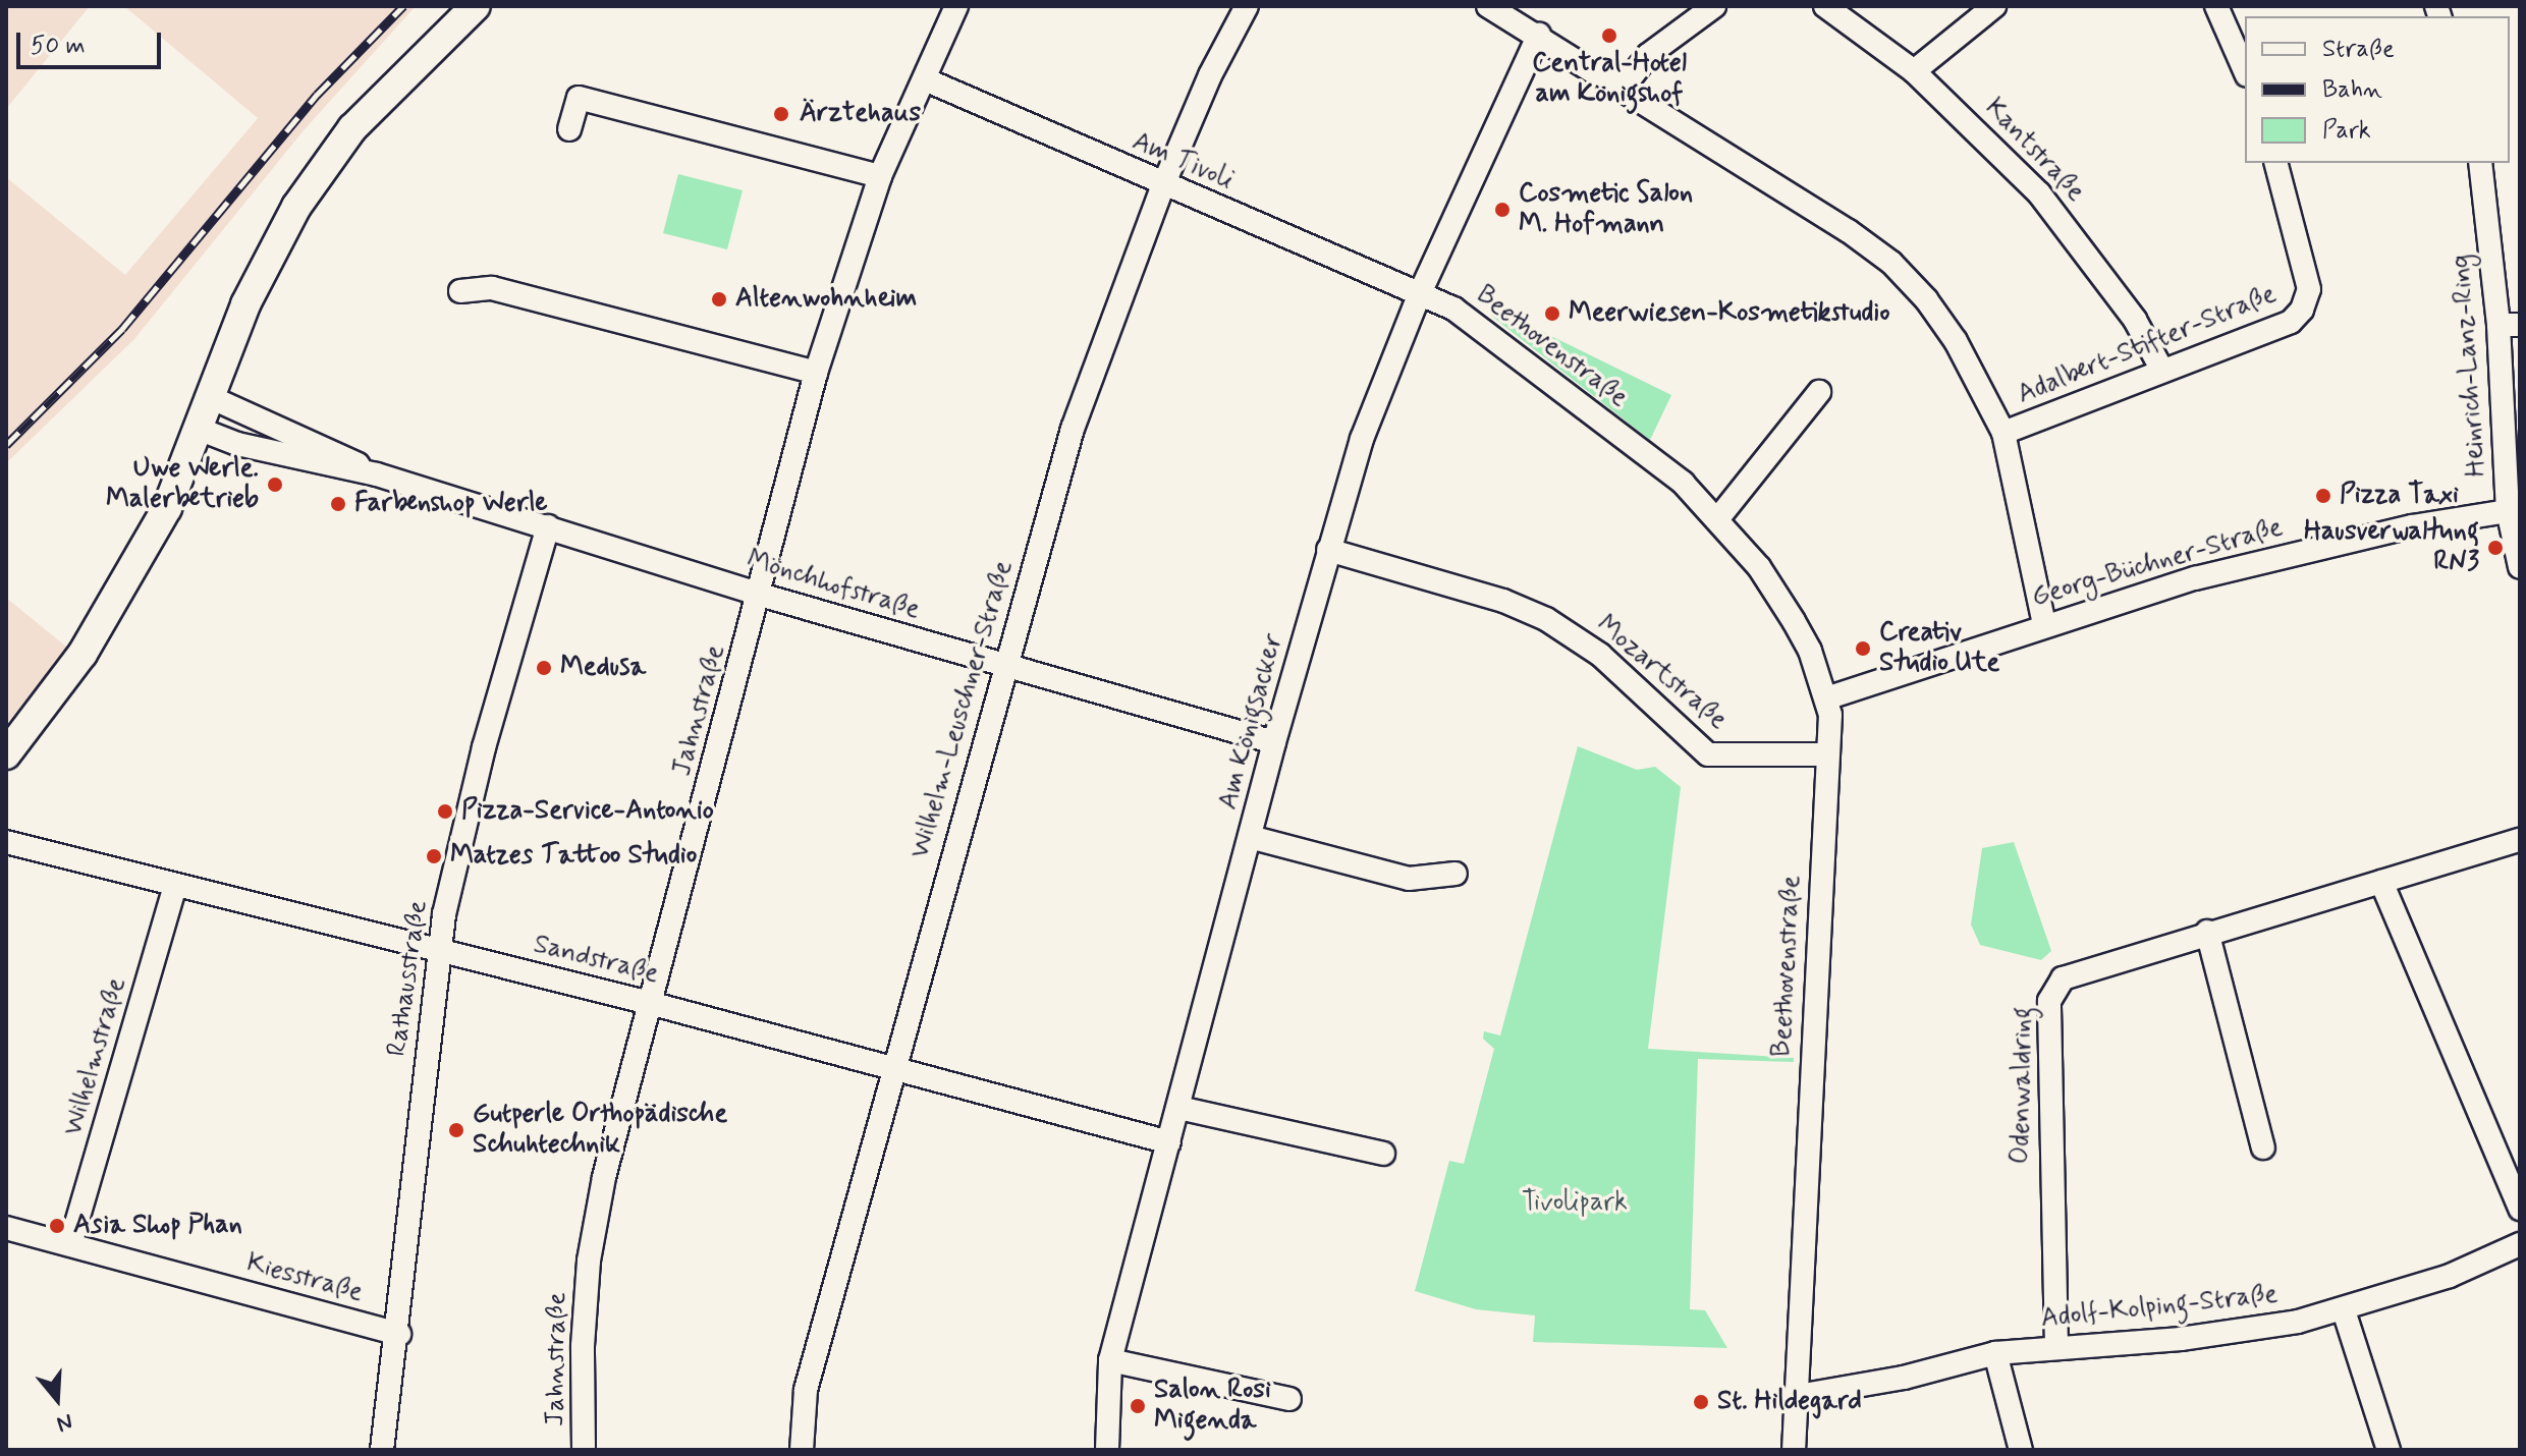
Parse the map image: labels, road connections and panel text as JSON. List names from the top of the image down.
{
  "streets": {
    "street": [
      "Kantstraße",
      "Am Tivoli",
      "Adalbert-Stifter-Straße",
      "Beethovenstraße",
      "Heinrich-Lanz-Ring",
      "Georg-Büchner-Straße",
      "Mönchhofstraße",
      "Mozartstraße",
      "Wilhelm-Leuschner-Straße",
      "Jahnstraße",
      "Am Königsacker",
      "Sandstraße",
      "Rathausstraße",
      "Wilhelmstraße",
      "Odenwaldring",
      "Kiesstraße",
      "Adolf-Kolping-Straße"
    ]
  },
  "crossings": [
    ["Kantstraße", "Adalbert-Stifter-Straße"],
    ["Am Tivoli", "Beethovenstraße"],
    ["Am Tivoli", "Wilhelm-Leuschner-Straße"],
    ["Am Tivoli", "Jahnstraße"],
    ["Am Tivoli", "Am Königsacker"],
    ["Beethovenstraße", "Georg-Büchner-Straße"],
    ["Beethovenstraße", "Mozartstraße"],
    ["Beethovenstraße", "Am Königsacker"],
    ["Beethovenstraße", "Adolf-Kolping-Straße"],
    ["Heinrich-Lanz-Ring", "Georg-Büchner-Straße"],
    ["Mönchhofstraße", "Wilhelm-Leuschner-Straße"],
    ["Mönchhofstraße", "Jahnstraße"],
    ["Mönchhofstraße", "Am Königsacker"],
    ["Mönchhofstraße", "Rathausstraße"],
    ["Mozartstraße", "Am Königsacker"],
    ["Wilhelm-Leuschner-Straße", "Sandstraße"],
    ["Jahnstraße", "Sandstraße"],
    ["Am Königsacker", "Sandstraße"],
    ["Sandstraße", "Rathausstraße"],
    ["Sandstraße", "Wilhelmstraße"],
    ["Rathausstraße", "Kiesstraße"],
    ["Wilhelmstraße", "Kiesstraße"],
    ["Odenwaldring", "Adolf-Kolping-Straße"]
  ],
  "parks": ["Tivolipark"],
  "places": [
    "Central-Hotel am Königshof",
    "Ärztehaus",
    "Cosmetic Salon M. Hofmann",
    "Altenwohnheim",
    "Meerwiesen-Kosmetikstudio",
    "Uwe Werle. Malerbetrieb",
    "Pizza Taxi",
    "Farbenshop Werle",
    "Hausverwaltung RN3",
    "Creativ Studio Ute",
    "Medusa",
    "Pizza-Service-Antonio",
    "Matzes Tattoo Studio",
    "Gutperle Orthopädische Schuhtechnik",
    "Asia Shop Phan",
    "St. Hildegard",
    "Salon Rosi Migenda"
  ],
  "legend": ["Straße", "Bahn", "Park"],
  "scale_bar": "50 m",
  "north": "bottom"
}
